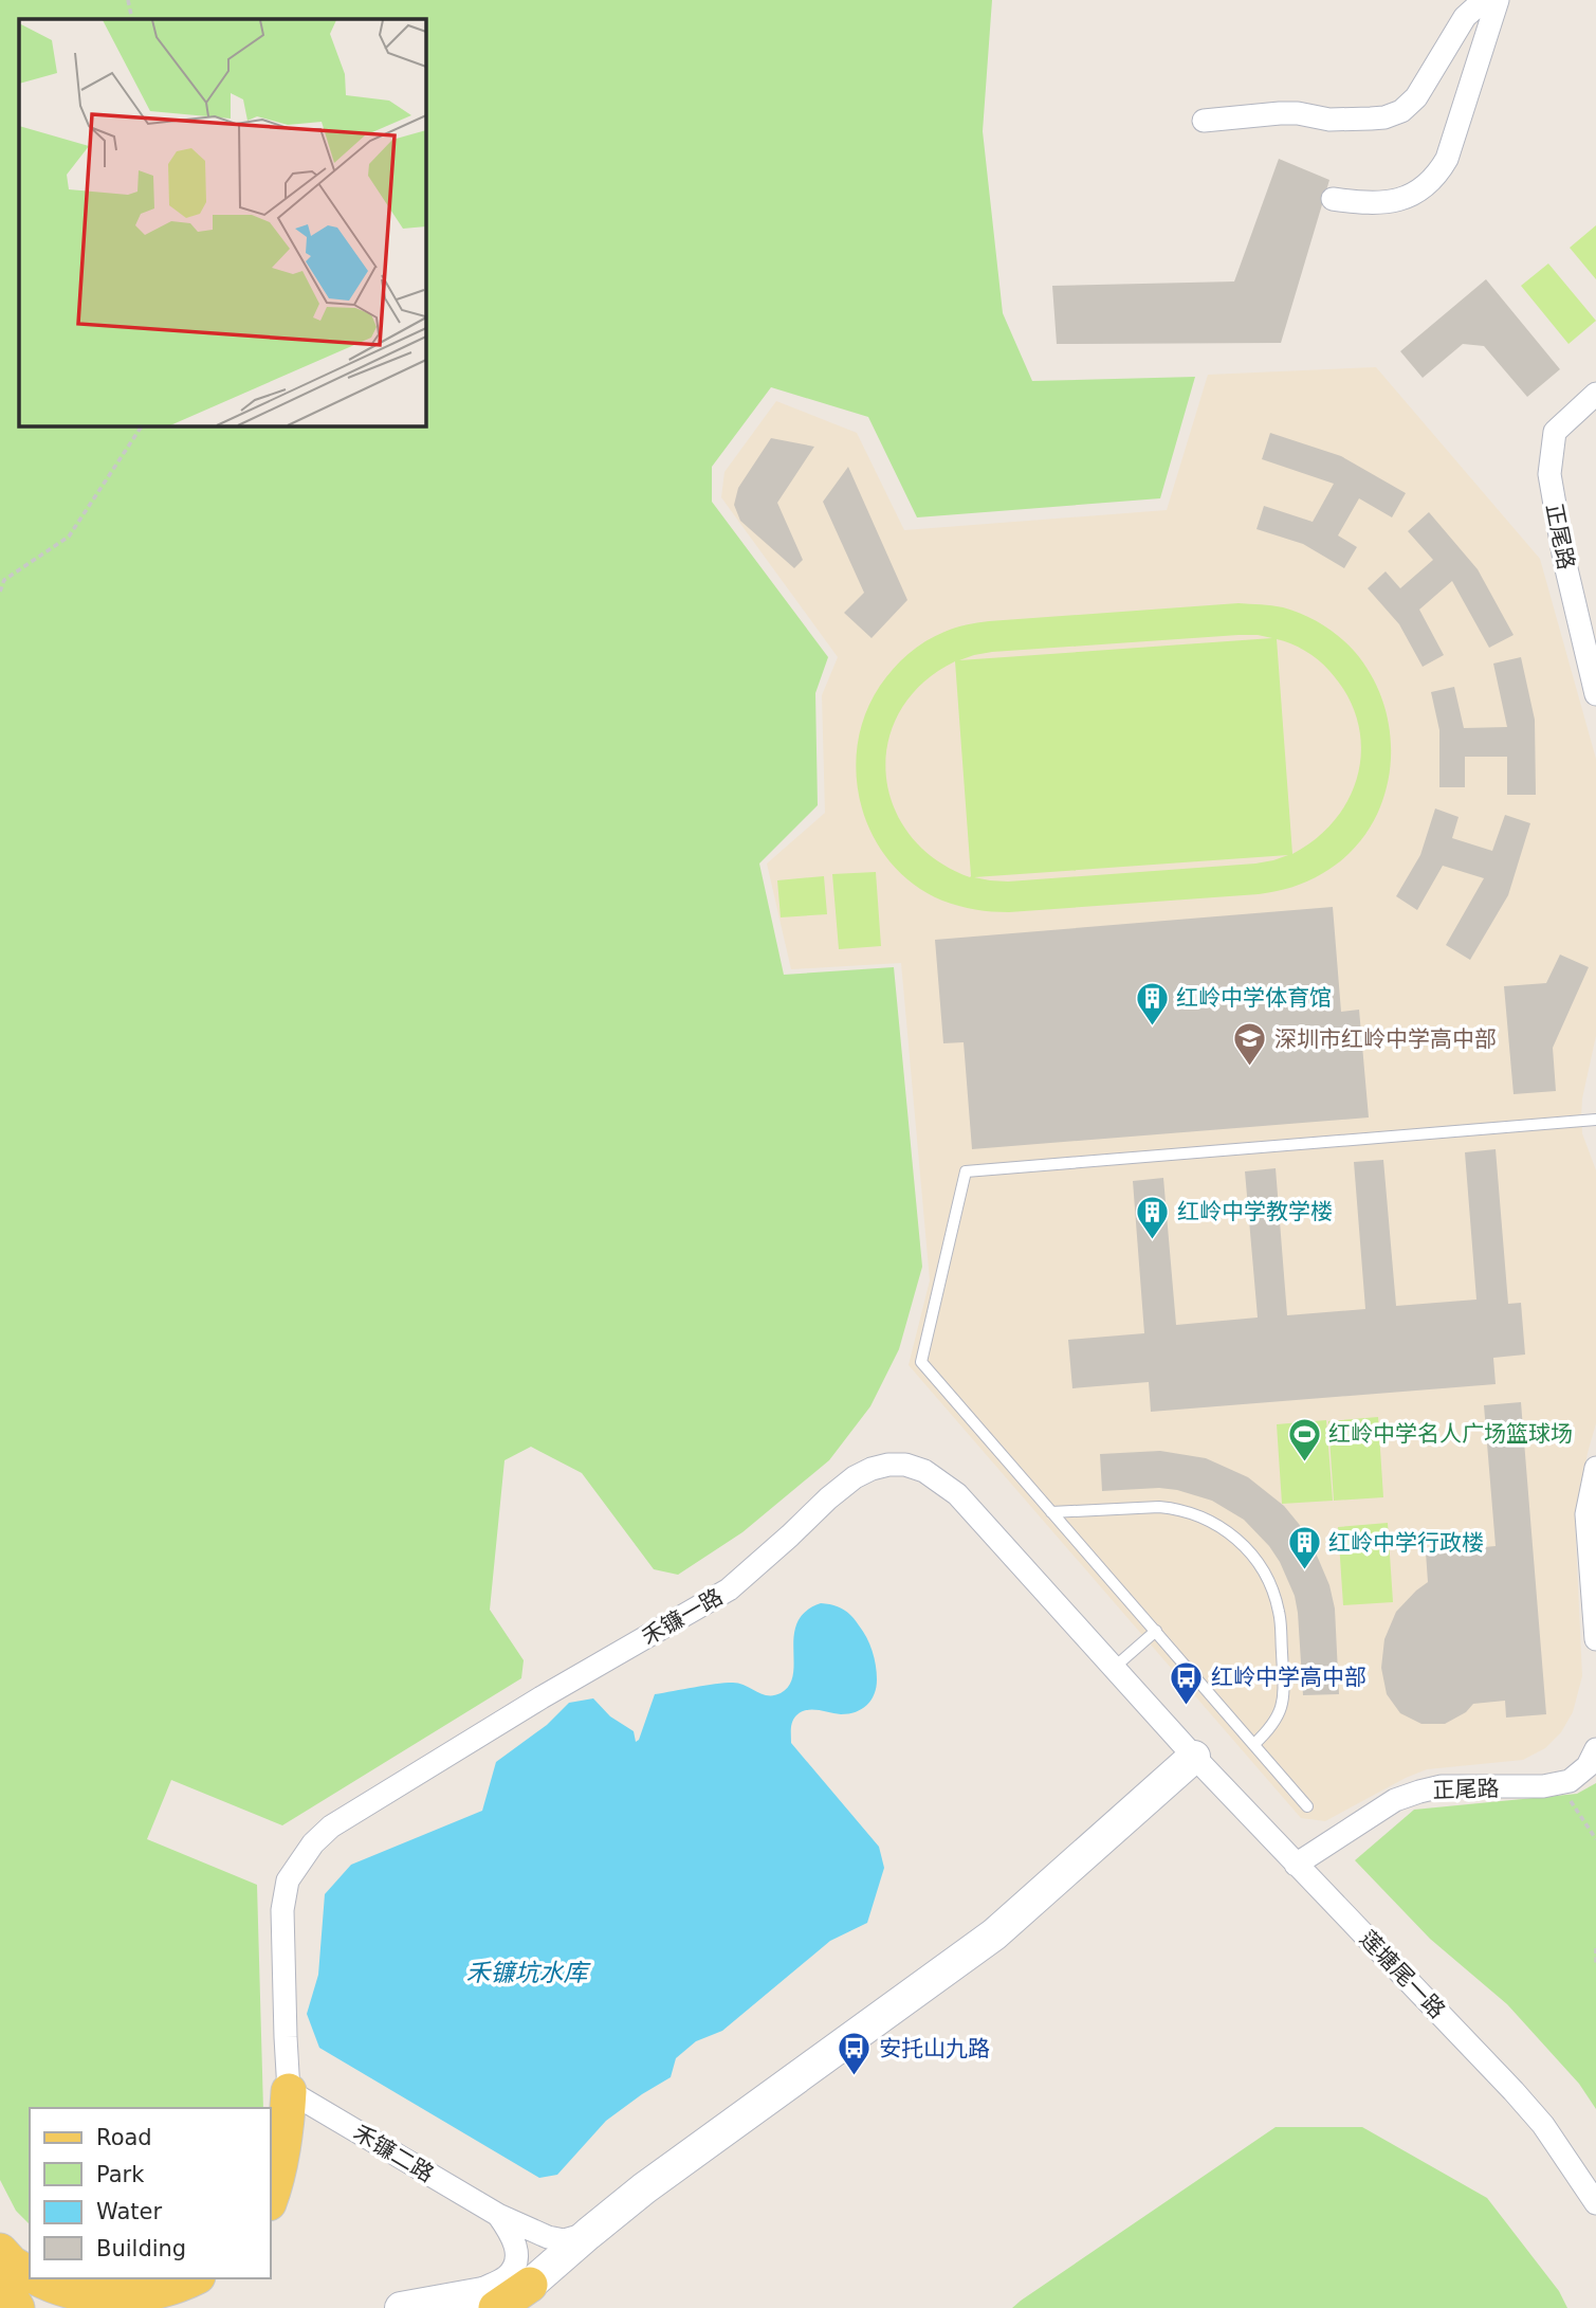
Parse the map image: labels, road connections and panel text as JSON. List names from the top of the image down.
{
  "streets": {
    "street": [
      "正尾路",
      "禾镰一路",
      "莲塘尾一路",
      "禾镰二路"
    ]
  },
  "crossings": [
    ["正尾路", "莲塘尾一路"],
    ["禾镰一路", "莲塘尾一路"],
    ["禾镰一路", "禾镰二路"]
  ],
  "water": ["禾镰坑水库"],
  "places": {
    "building": ["红岭中学体育馆", "红岭中学教学楼", "红岭中学行政楼"],
    "school or university": ["深圳市红岭中学高中部"],
    "sports": ["红岭中学名人广场篮球场"],
    "bus stop": ["红岭中学高中部", "安托山九路"]
  },
  "legend": [
    "Road",
    "Park",
    "Water",
    "Building"
  ]
}
